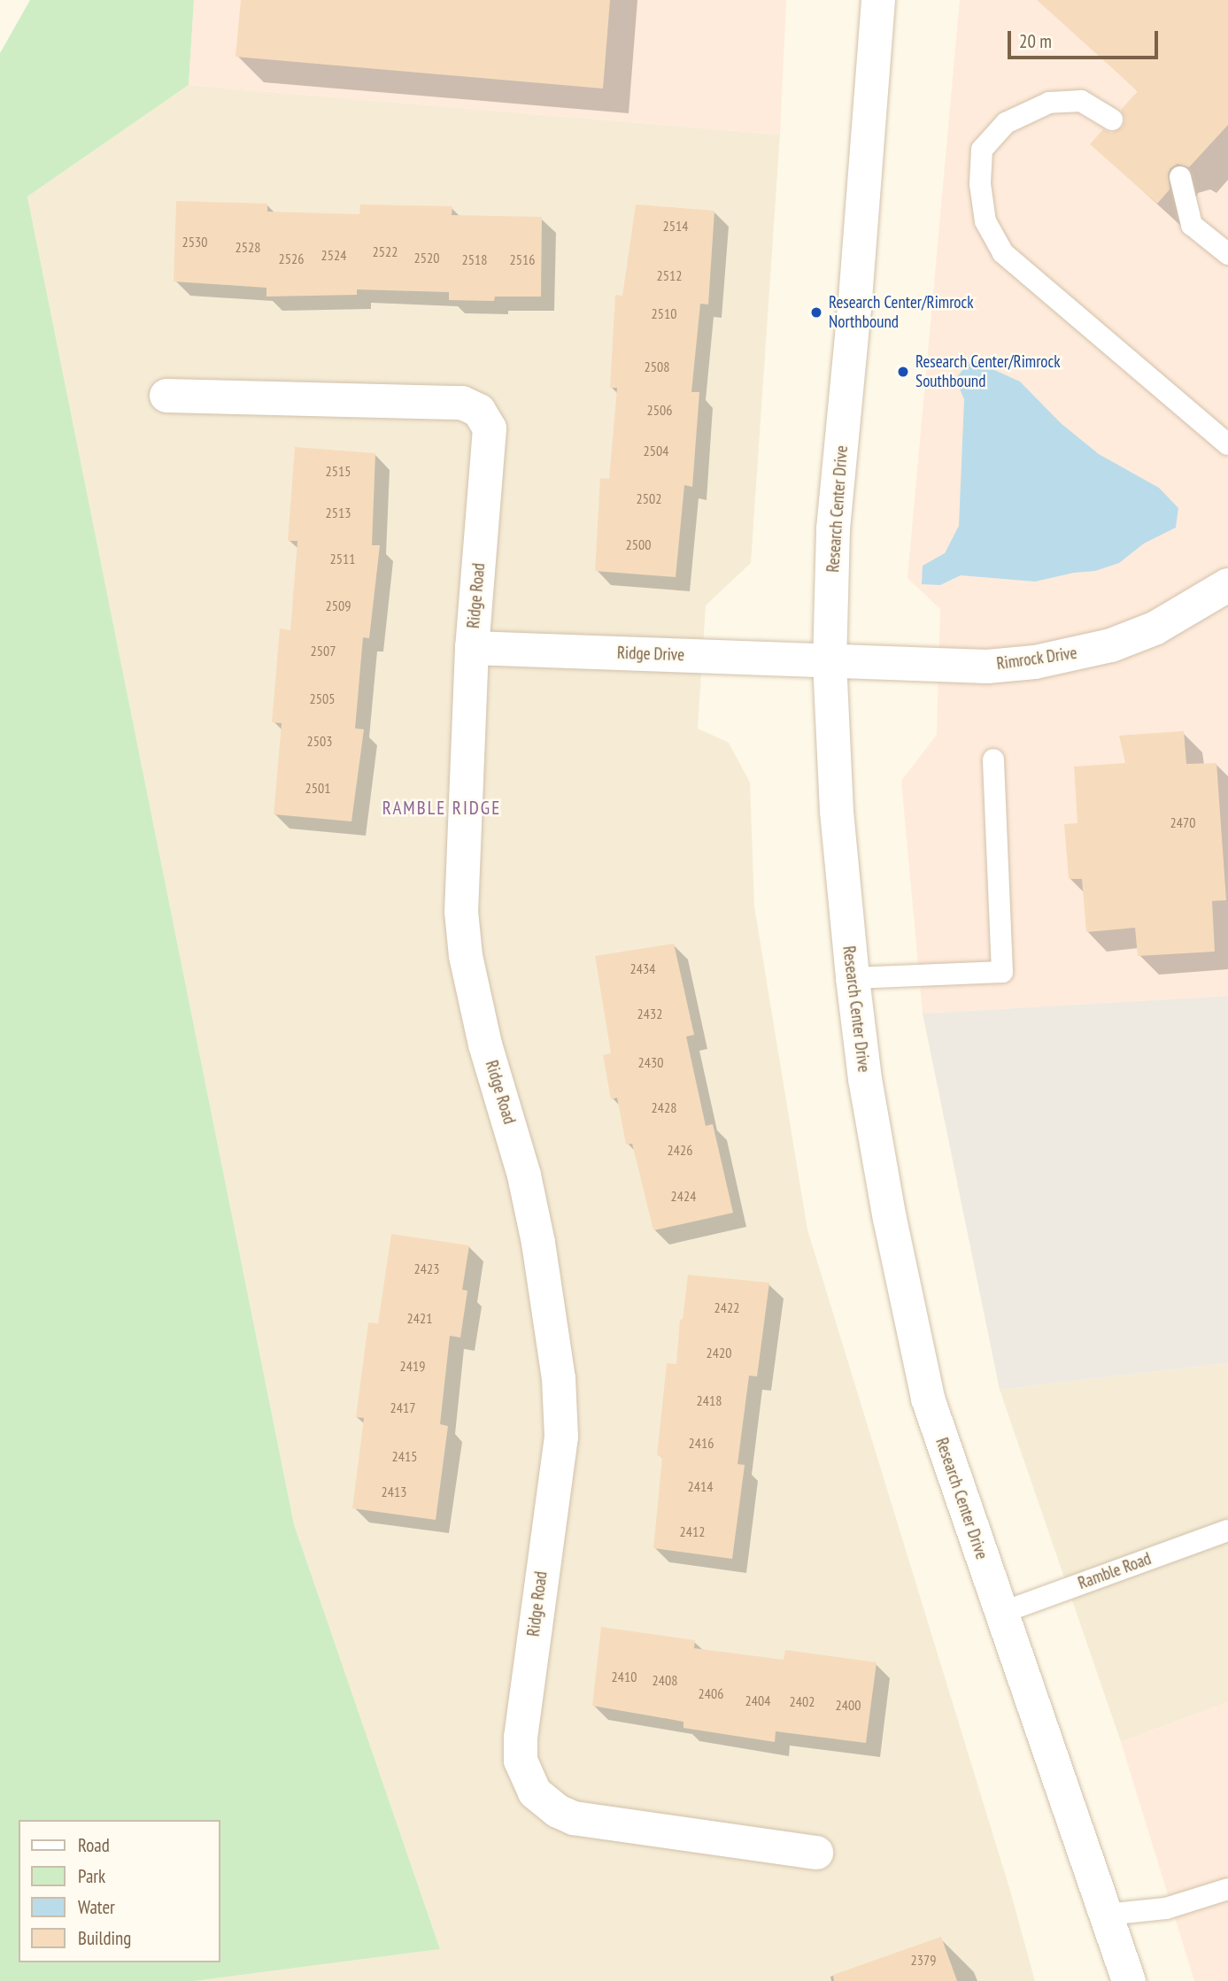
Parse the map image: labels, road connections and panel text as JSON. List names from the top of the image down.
{
  "streets": {
    "street": [
      "Research Center Drive",
      "Ridge Road",
      "Ridge Drive",
      "Rimrock Drive"
    ],
    "lane": ["Ramble Road"]
  },
  "crossings": [
    ["Research Center Drive", "Ridge Drive"],
    ["Research Center Drive", "Rimrock Drive"],
    ["Research Center Drive", "Ramble Road"],
    ["Ridge Road", "Ridge Drive"],
    ["Ridge Drive", "Rimrock Drive"]
  ],
  "districts": ["RAMBLE RIDGE"],
  "places": ["Research Center/Rimrock Northbound", "Research Center/Rimrock Southbound"],
  "house_numbers": [
    "2514",
    "2530",
    "2528",
    "2522",
    "2524",
    "2520",
    "2526",
    "2518",
    "2516",
    "2512",
    "2510",
    "2508",
    "2506",
    "2504",
    "2515",
    "2502",
    "2513",
    "2500",
    "2511",
    "2509",
    "2507",
    "2505",
    "2503",
    "2501",
    "2470",
    "2434",
    "2432",
    "2430",
    "2428",
    "2426",
    "2424",
    "2423",
    "2422",
    "2421",
    "2420",
    "2419",
    "2418",
    "2417",
    "2416",
    "2415",
    "2414",
    "2413",
    "2412",
    "2410",
    "2408",
    "2406",
    "2404",
    "2402",
    "2400",
    "2379"
  ],
  "legend": [
    "Road",
    "Park",
    "Water",
    "Building"
  ],
  "scale_bar": "20 m"
}
